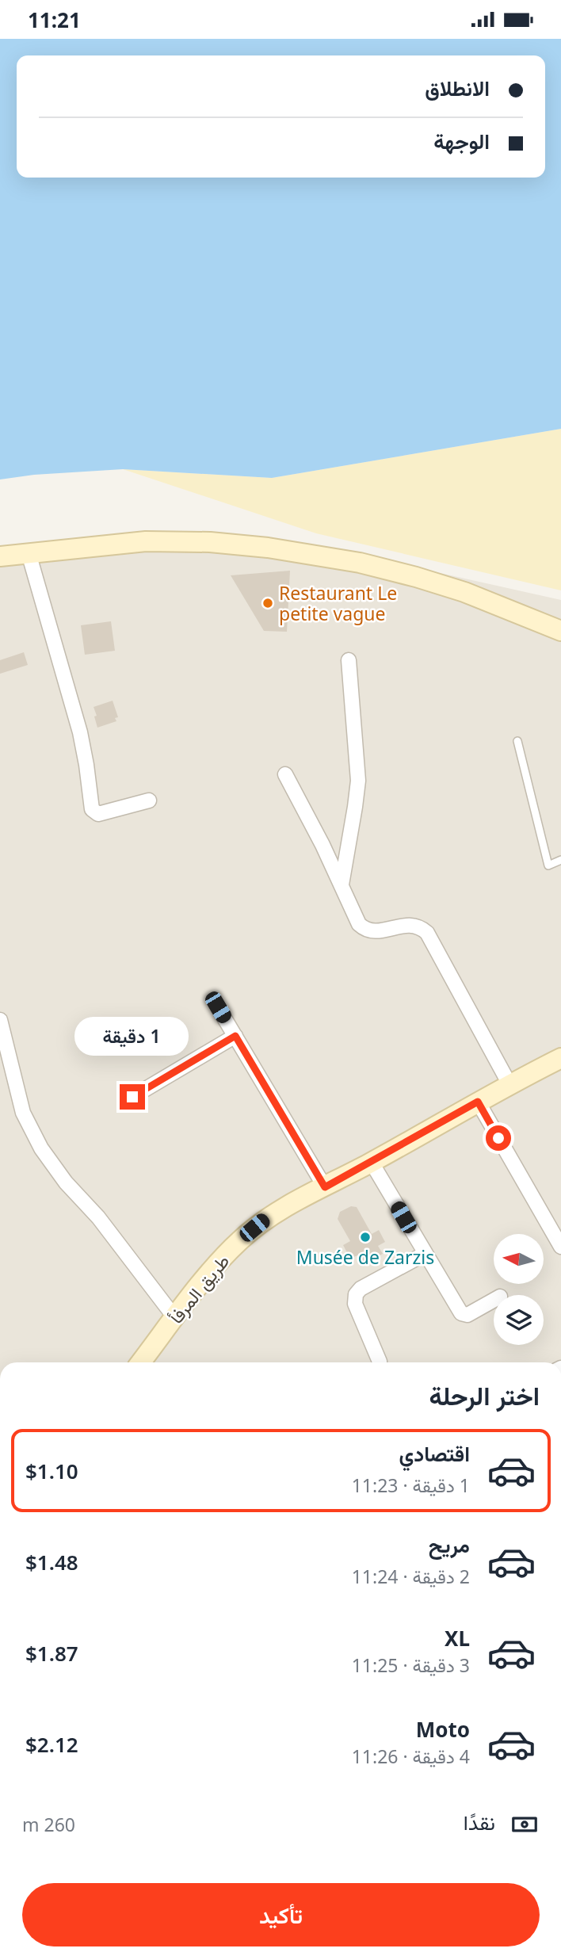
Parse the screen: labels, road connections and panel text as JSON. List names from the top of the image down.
{
  "streets": {
    "street": ["طريق المرفأ"]
  },
  "places": ["Restaurant Le petite vague", "Musée de Zarzis"],
  "north": "left",
  "page": {
    "status": "11:21",
    "banner": ["الانطلاق", "الوجهة"],
    "bubble": "1 دقيقة",
    "heading": "اختر الرحلة",
    "list": [
      {
        "name": "اقتصادي",
        "note": "1 دقيقة · 11:23",
        "value": "$1.10"
      },
      {
        "name": "مريح",
        "note": "2 دقيقة · 11:24",
        "value": "$1.48"
      },
      {
        "name": "XL",
        "note": "3 دقيقة · 11:25",
        "value": "$1.87"
      },
      {
        "name": "Moto",
        "note": "4 دقيقة · 11:26",
        "value": "$2.12"
      }
    ],
    "pay": ["نقدًا", "260 m"],
    "buttons": "تأكيد"
  }
}
